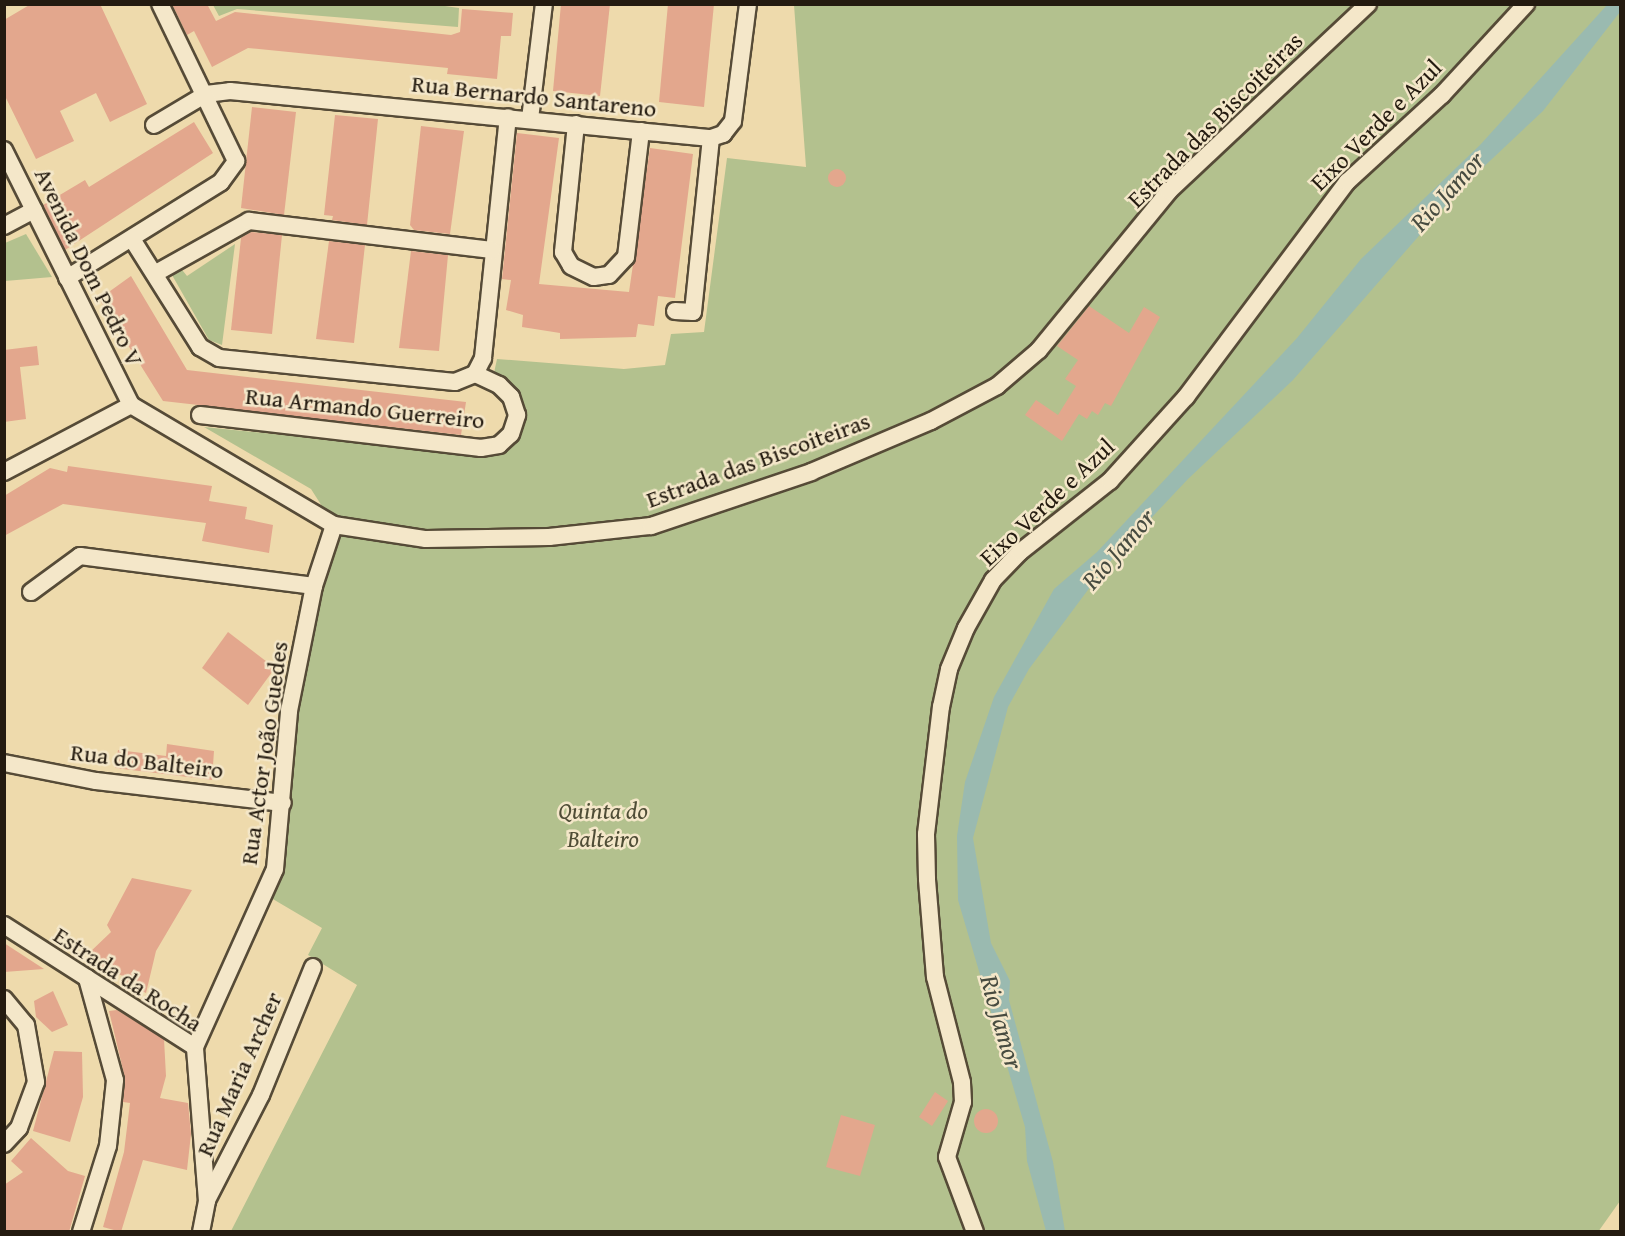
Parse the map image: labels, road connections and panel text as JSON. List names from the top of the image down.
{
  "streets": {
    "street": [
      "Rua Bernardo Santareno",
      "Estrada das Biscoiteiras",
      "Eixo Verde e Azul",
      "Avenida Dom Pedro V",
      "Rua Armando Guerreiro",
      "Rua Actor João Guedes",
      "Rua do Balteiro",
      "Estrada da Rocha",
      "Rua Maria Archer"
    ]
  },
  "crossings": [
    ["Estrada das Biscoiteiras", "Avenida Dom Pedro V"],
    ["Estrada das Biscoiteiras", "Rua Actor João Guedes"],
    ["Rua Actor João Guedes", "Rua do Balteiro"],
    ["Rua Actor João Guedes", "Estrada da Rocha"],
    ["Estrada da Rocha", "Rua Maria Archer"]
  ],
  "water": ["Rio Jamor"],
  "parks": ["Quinta do Balteiro"]
}
